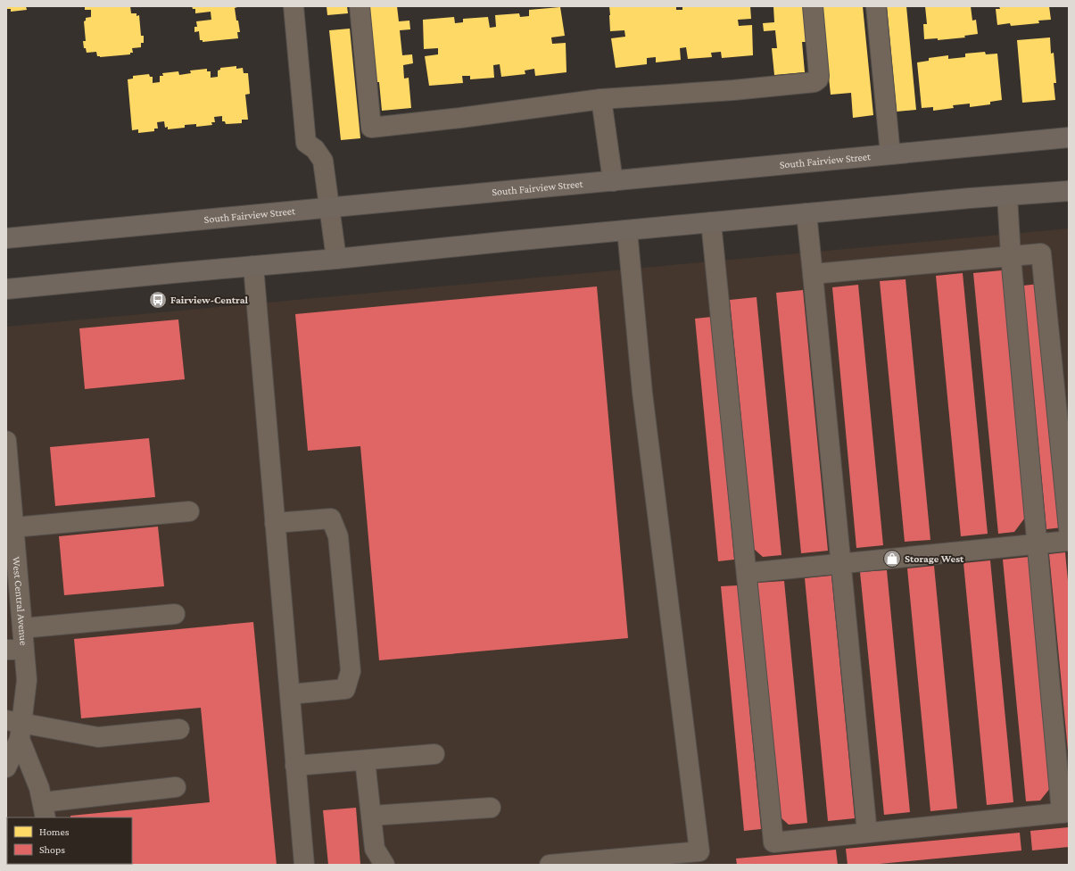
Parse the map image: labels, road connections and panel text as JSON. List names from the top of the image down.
{
  "streets": {
    "main road": ["South Fairview Street"],
    "street": ["West Central Avenue"]
  },
  "places": {
    "bus stop": ["Fairview-Central"],
    "shop": ["Storage West"]
  },
  "legend": ["Homes", "Shops"]
}
